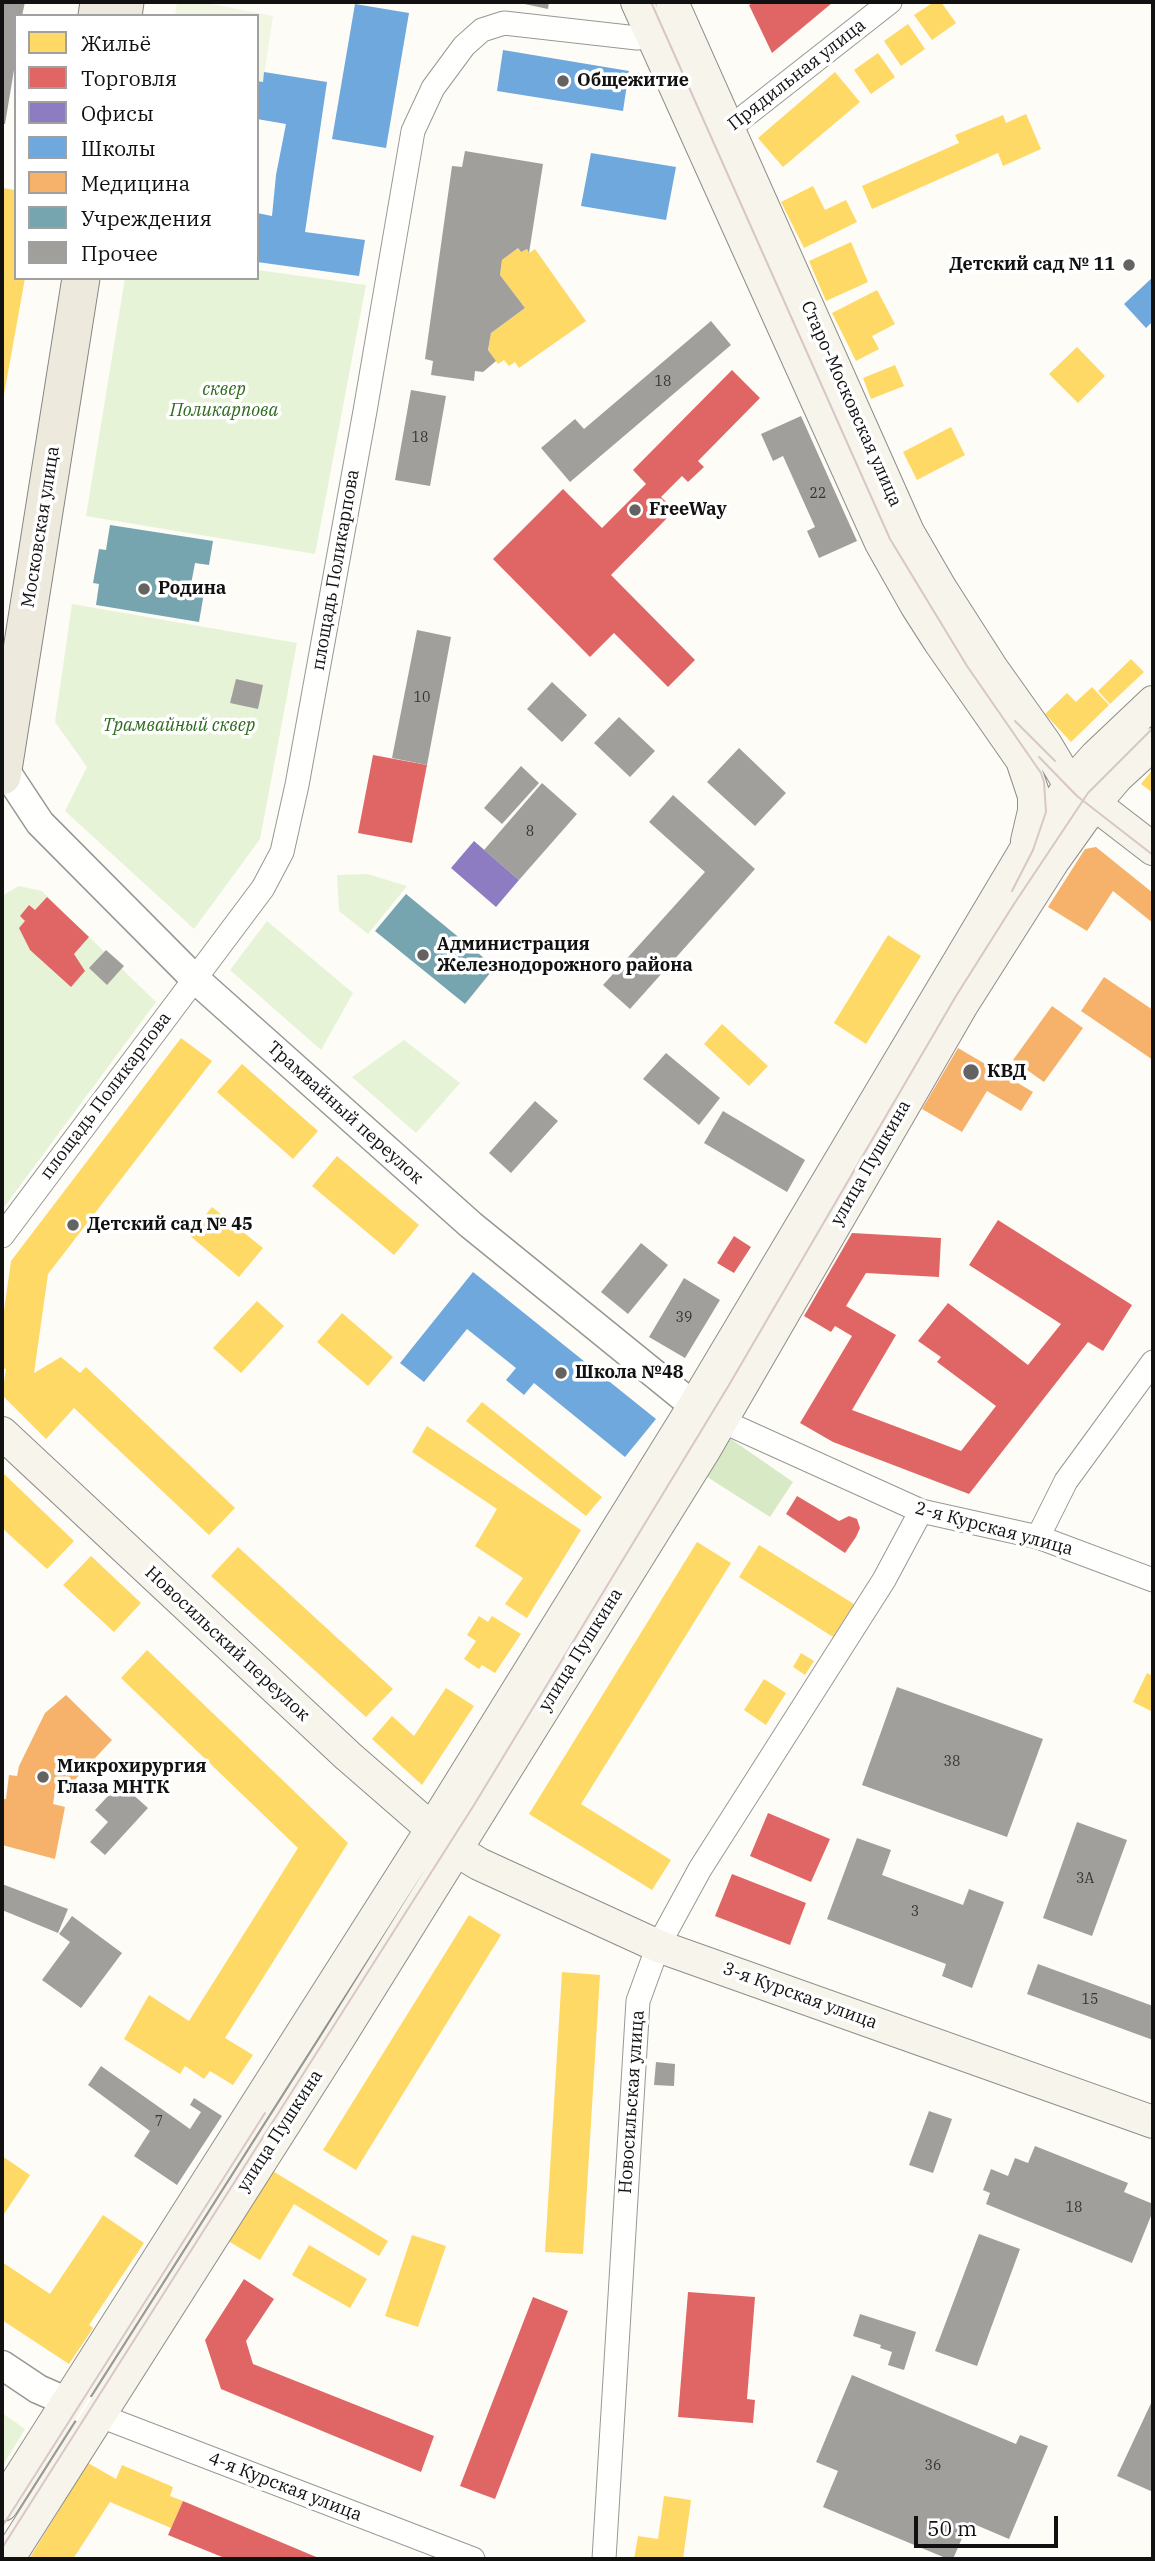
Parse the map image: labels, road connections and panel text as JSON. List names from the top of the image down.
{
  "streets": {
    "main road": [
      "Старо-Московская улица",
      "Московская улица",
      "улица Пушкина",
      "Новосильский переулок",
      "3-я Курская улица"
    ],
    "street": [
      "Прядильная улица",
      "площадь Поликарпова",
      "Трамвайный переулок",
      "2-я Курская улица",
      "Новосильская улица",
      "4-я Курская улица"
    ]
  },
  "crossings": [
    ["Прядильная улица", "Старо-Московская улица"],
    ["Старо-Московская улица", "улица Пушкина"],
    ["Московская улица", "Трамвайный переулок"],
    ["площадь Поликарпова", "Трамвайный переулок"],
    ["Трамвайный переулок", "улица Пушкина"],
    ["Трамвайный переулок", "2-я Курская улица"],
    ["улица Пушкина", "2-я Курская улица"],
    ["улица Пушкина", "Новосильский переулок"],
    ["улица Пушкина", "3-я Курская улица"],
    ["улица Пушкина", "4-я Курская улица"],
    ["2-я Курская улица", "Новосильская улица"],
    ["Новосильский переулок", "3-я Курская улица"],
    ["3-я Курская улица", "Новосильская улица"]
  ],
  "parks": ["сквер Поликарпова", "Трамвайный сквер"],
  "places": [
    "Общежитие",
    "Детский сад № 11",
    "FreeWay",
    "Родина",
    "Администрация Железнодорожного района",
    "КВД",
    "Детский сад № 45",
    "Школа №48",
    "Микрохирургия Глаза МНТК"
  ],
  "house_numbers": [
    "18",
    "18",
    "22",
    "10",
    "8",
    "39",
    "38",
    "3А",
    "3",
    "15",
    "7",
    "18",
    "36"
  ],
  "legend": [
    "Жильё",
    "Торговля",
    "Офисы",
    "Школы",
    "Медицина",
    "Учреждения",
    "Прочее"
  ],
  "scale_bar": "50 m"
}
